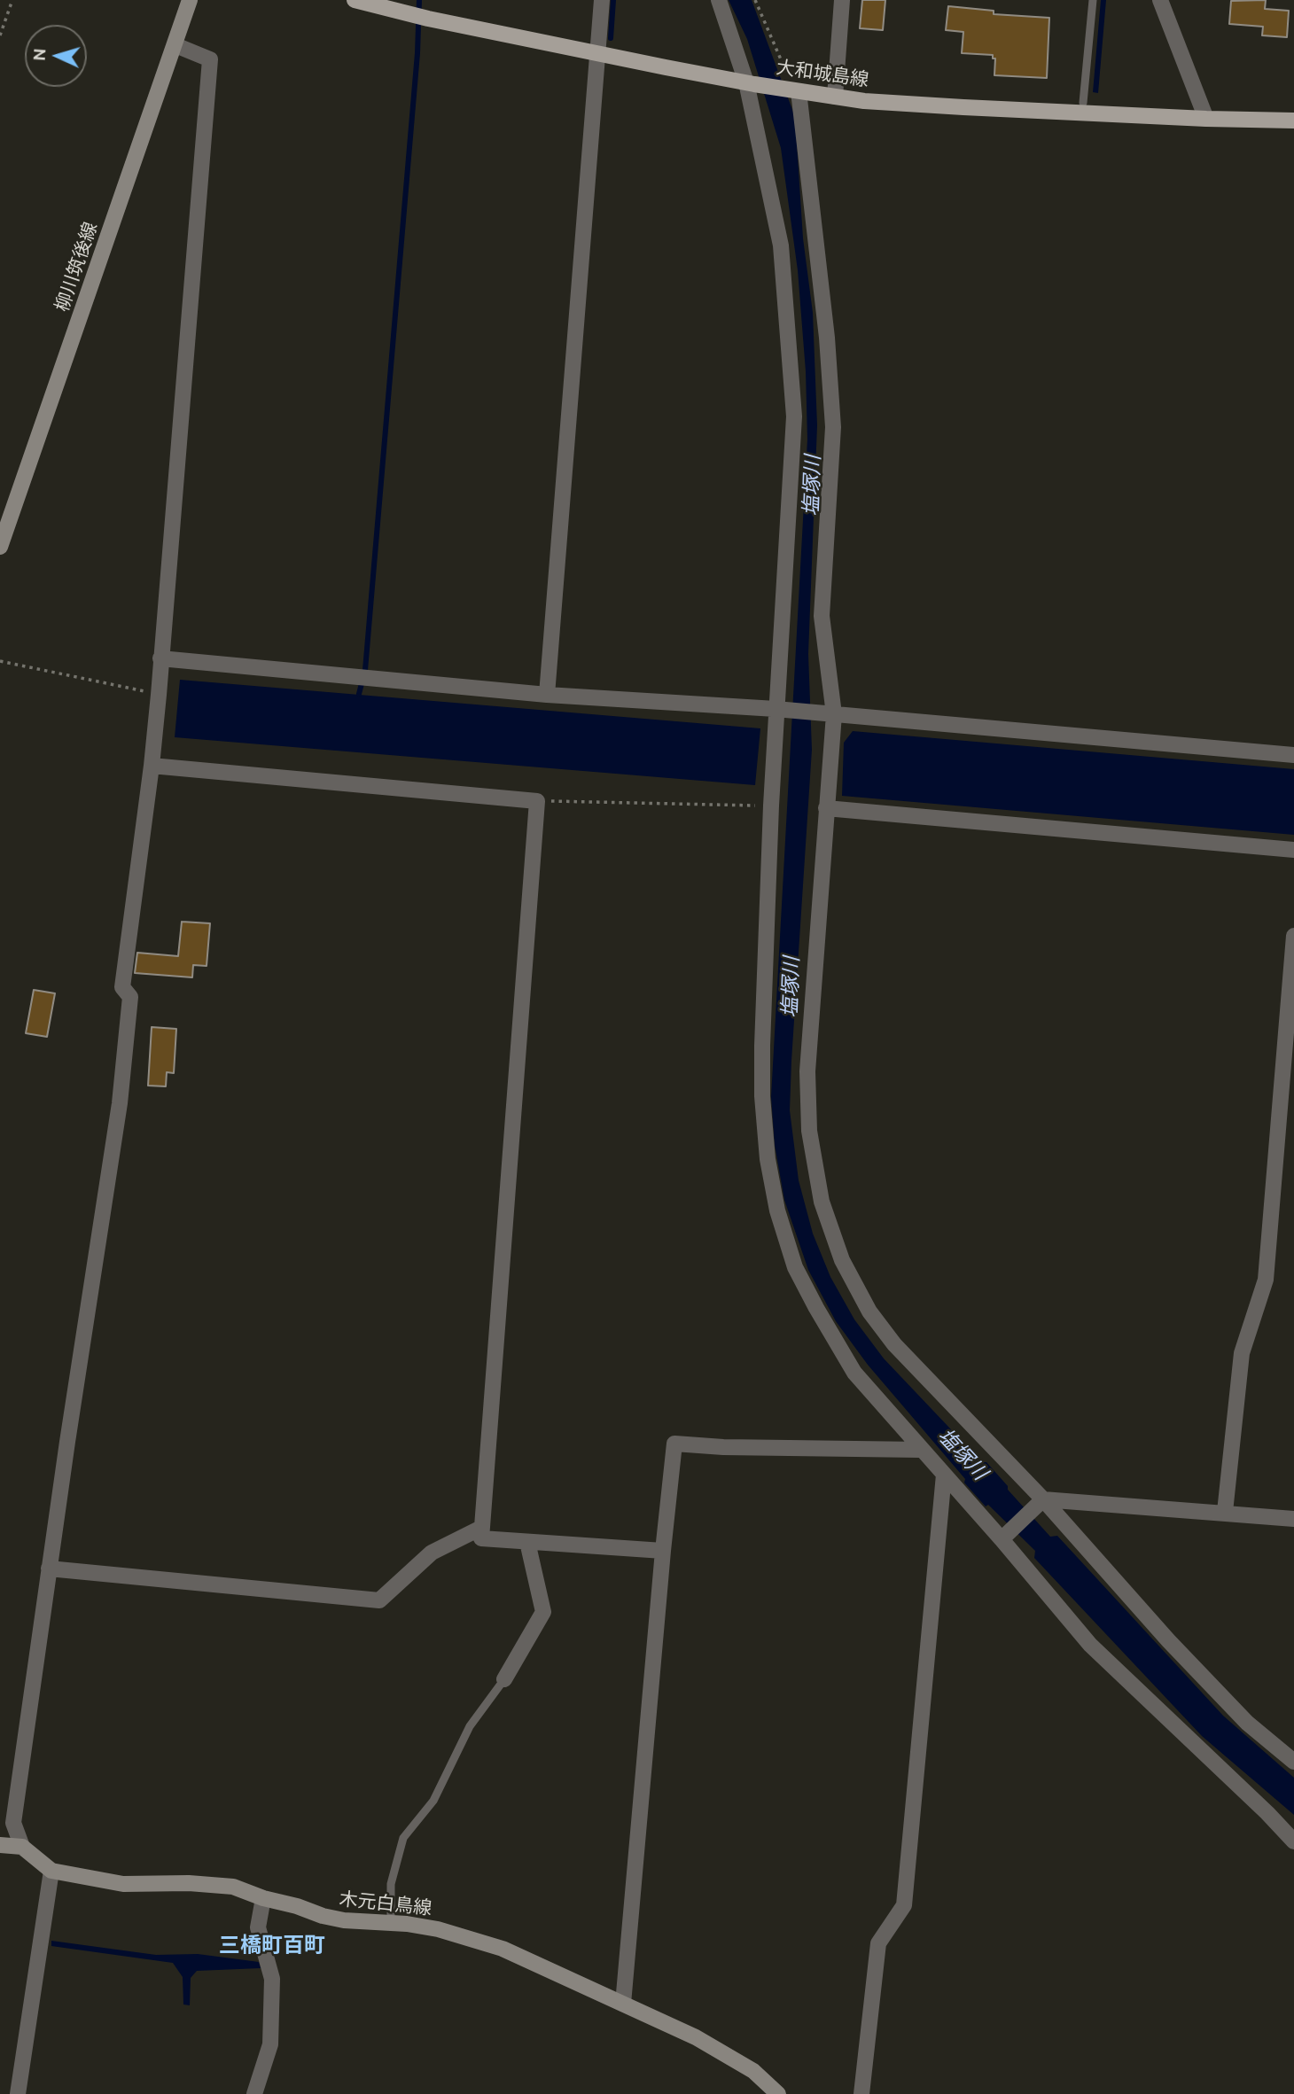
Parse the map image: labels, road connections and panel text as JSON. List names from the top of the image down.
{
  "streets": {
    "main road": ["大和城島線", "柳川筑後線", "木元白鳥線"]
  },
  "districts": ["三橋町百町"],
  "water": ["塩塚川"],
  "north": "left"
}
